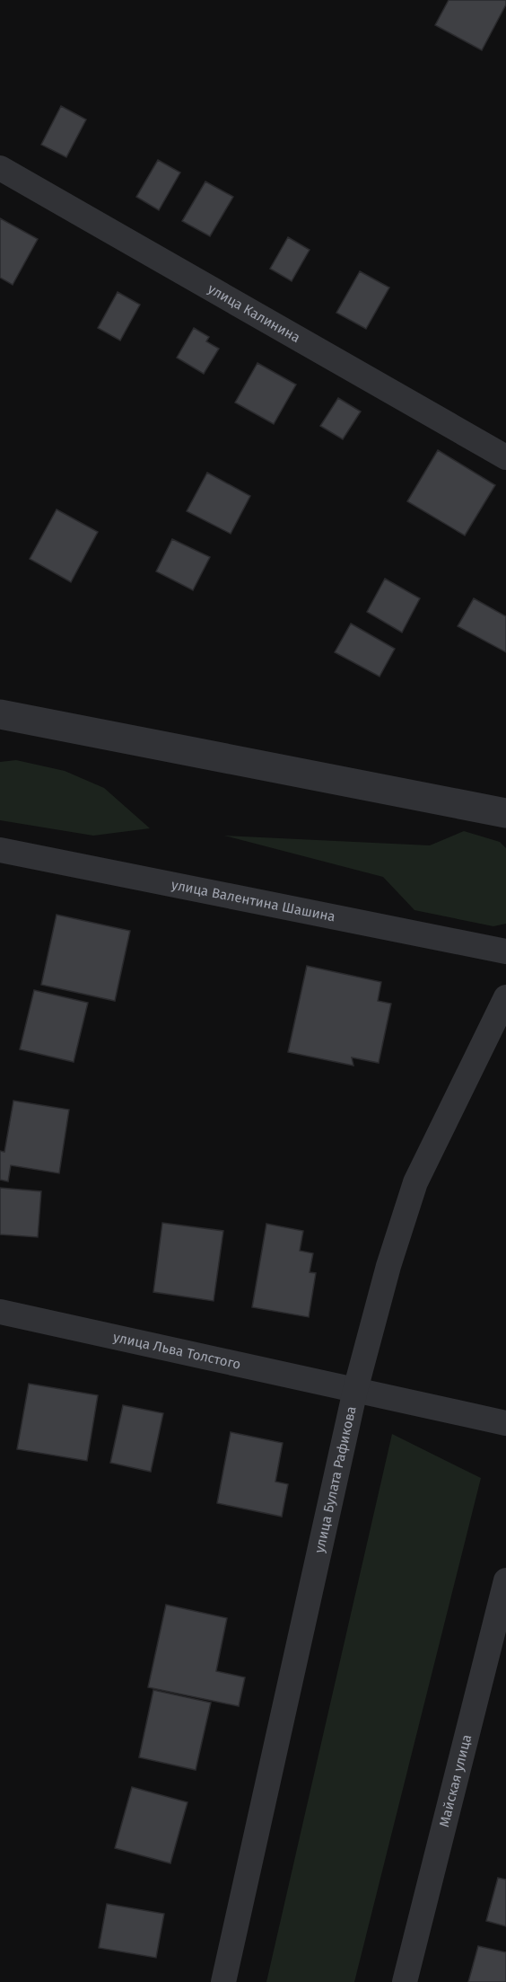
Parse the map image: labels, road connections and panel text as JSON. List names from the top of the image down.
{
  "streets": {
    "street": [
      "улица Калинина",
      "улица Валентина Шашина",
      "улица Льва Толстого",
      "улица Булата Рафикова",
      "Майская улица"
    ]
  },
  "crossings": [
    ["улица Льва Толстого", "улица Булата Рафикова"]
  ]
}
